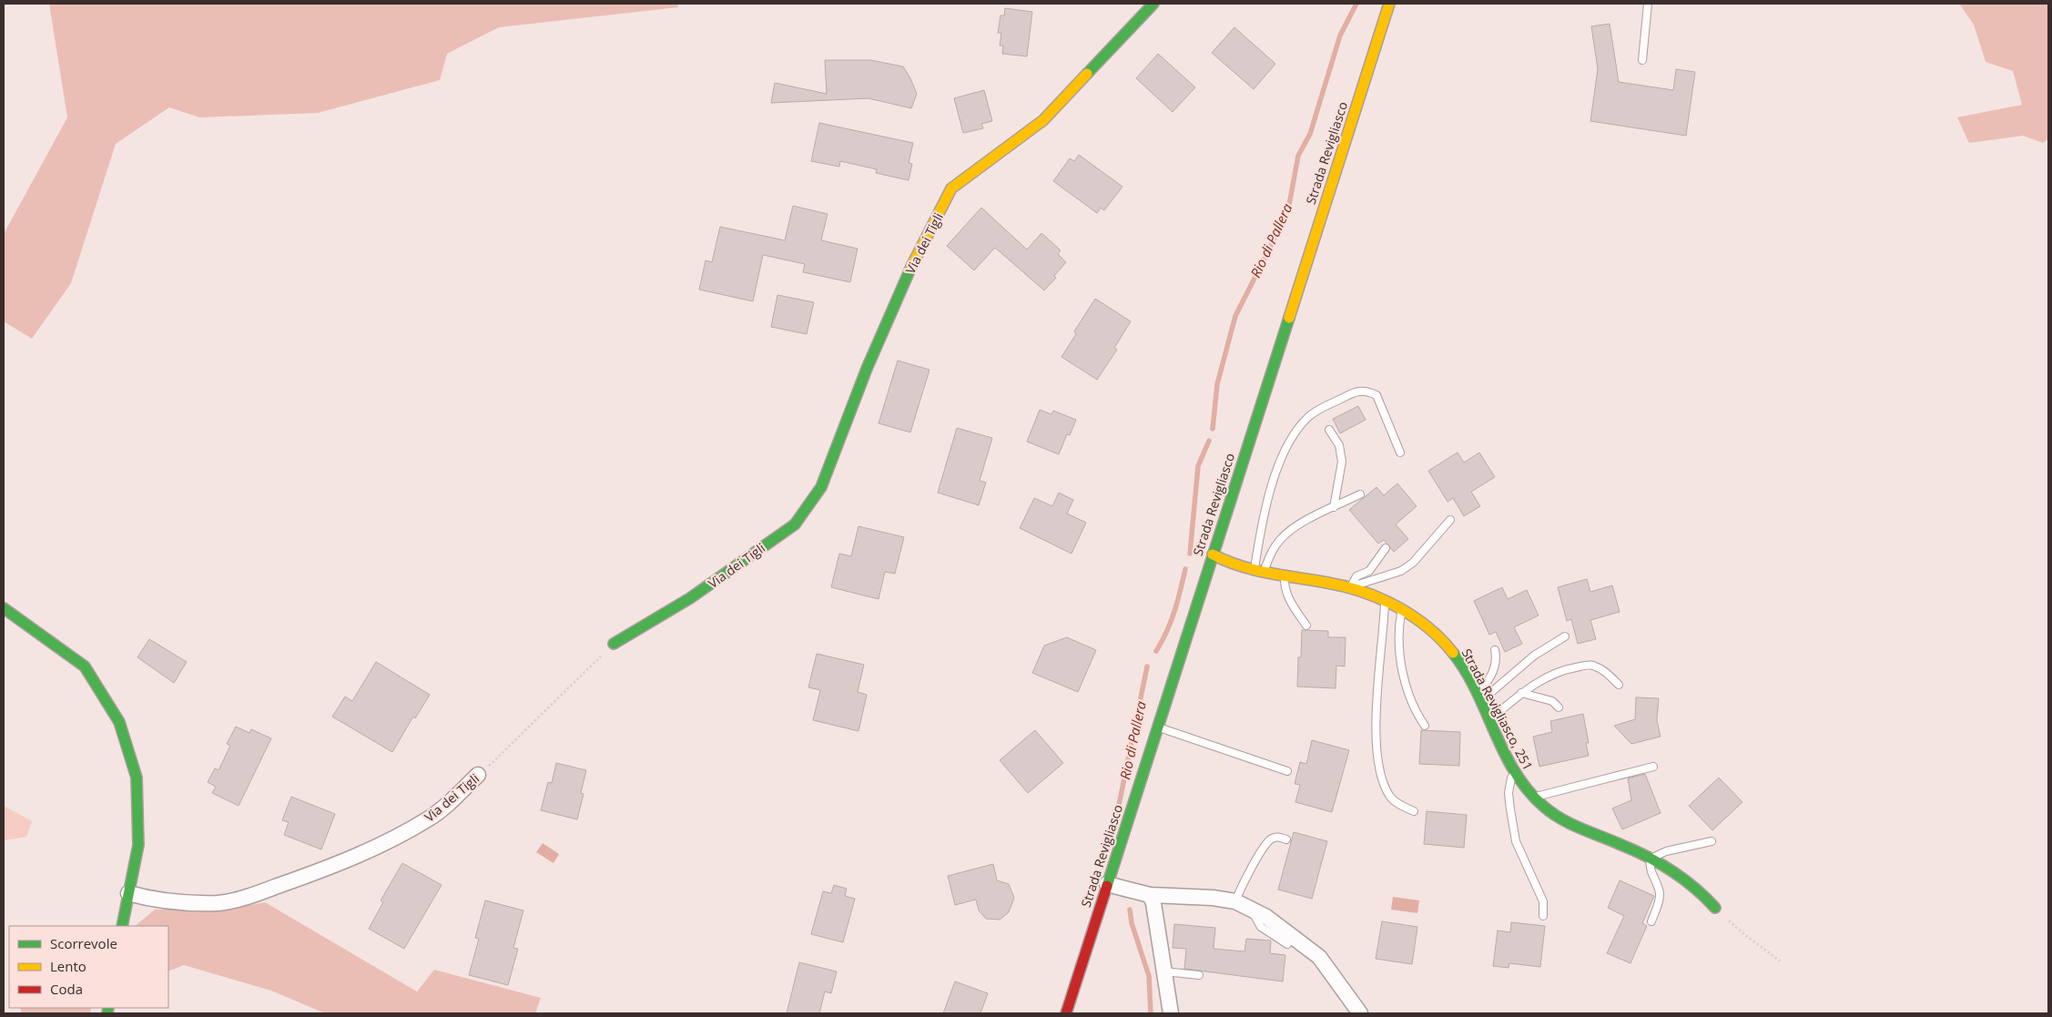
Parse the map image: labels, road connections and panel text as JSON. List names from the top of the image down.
{
  "streets": {
    "street": ["Strada Revigliasco", "Via dei Tigli", "Strada Revigliasco, 251"]
  },
  "crossings": [
    ["Strada Revigliasco", "Strada Revigliasco, 251"]
  ],
  "water": ["Rio di Pallera"],
  "legend": ["Scorrevole", "Lento", "Coda"]
}
